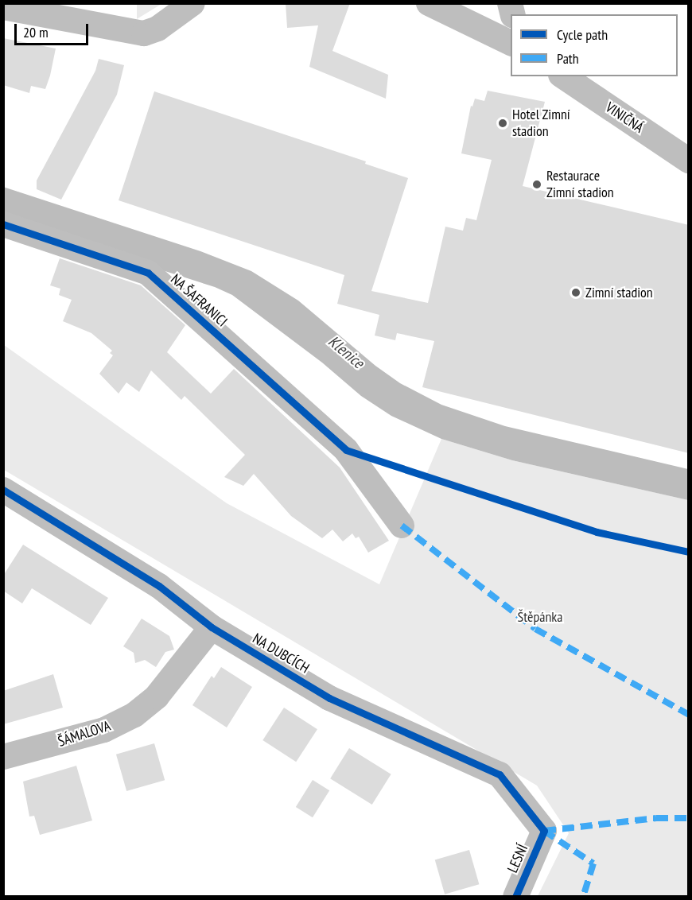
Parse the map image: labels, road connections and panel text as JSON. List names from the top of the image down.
{
  "streets": {
    "street": [
      "VINIČNÁ",
      "NA ŠAFRANICI",
      "NA DUBCÍCH",
      "ŠÁMALOVA",
      "LESNÍ"
    ]
  },
  "crossings": [
    ["NA DUBCÍCH", "ŠÁMALOVA"],
    ["NA DUBCÍCH", "LESNÍ"]
  ],
  "water": ["Klenice"],
  "parks": ["Štěpánka"],
  "places": ["Hotel Zimní stadion", "Restaurace Zimní stadion", "Zimní stadion"],
  "legend": ["Cycle path", "Path"],
  "scale_bar": "20 m"
}
